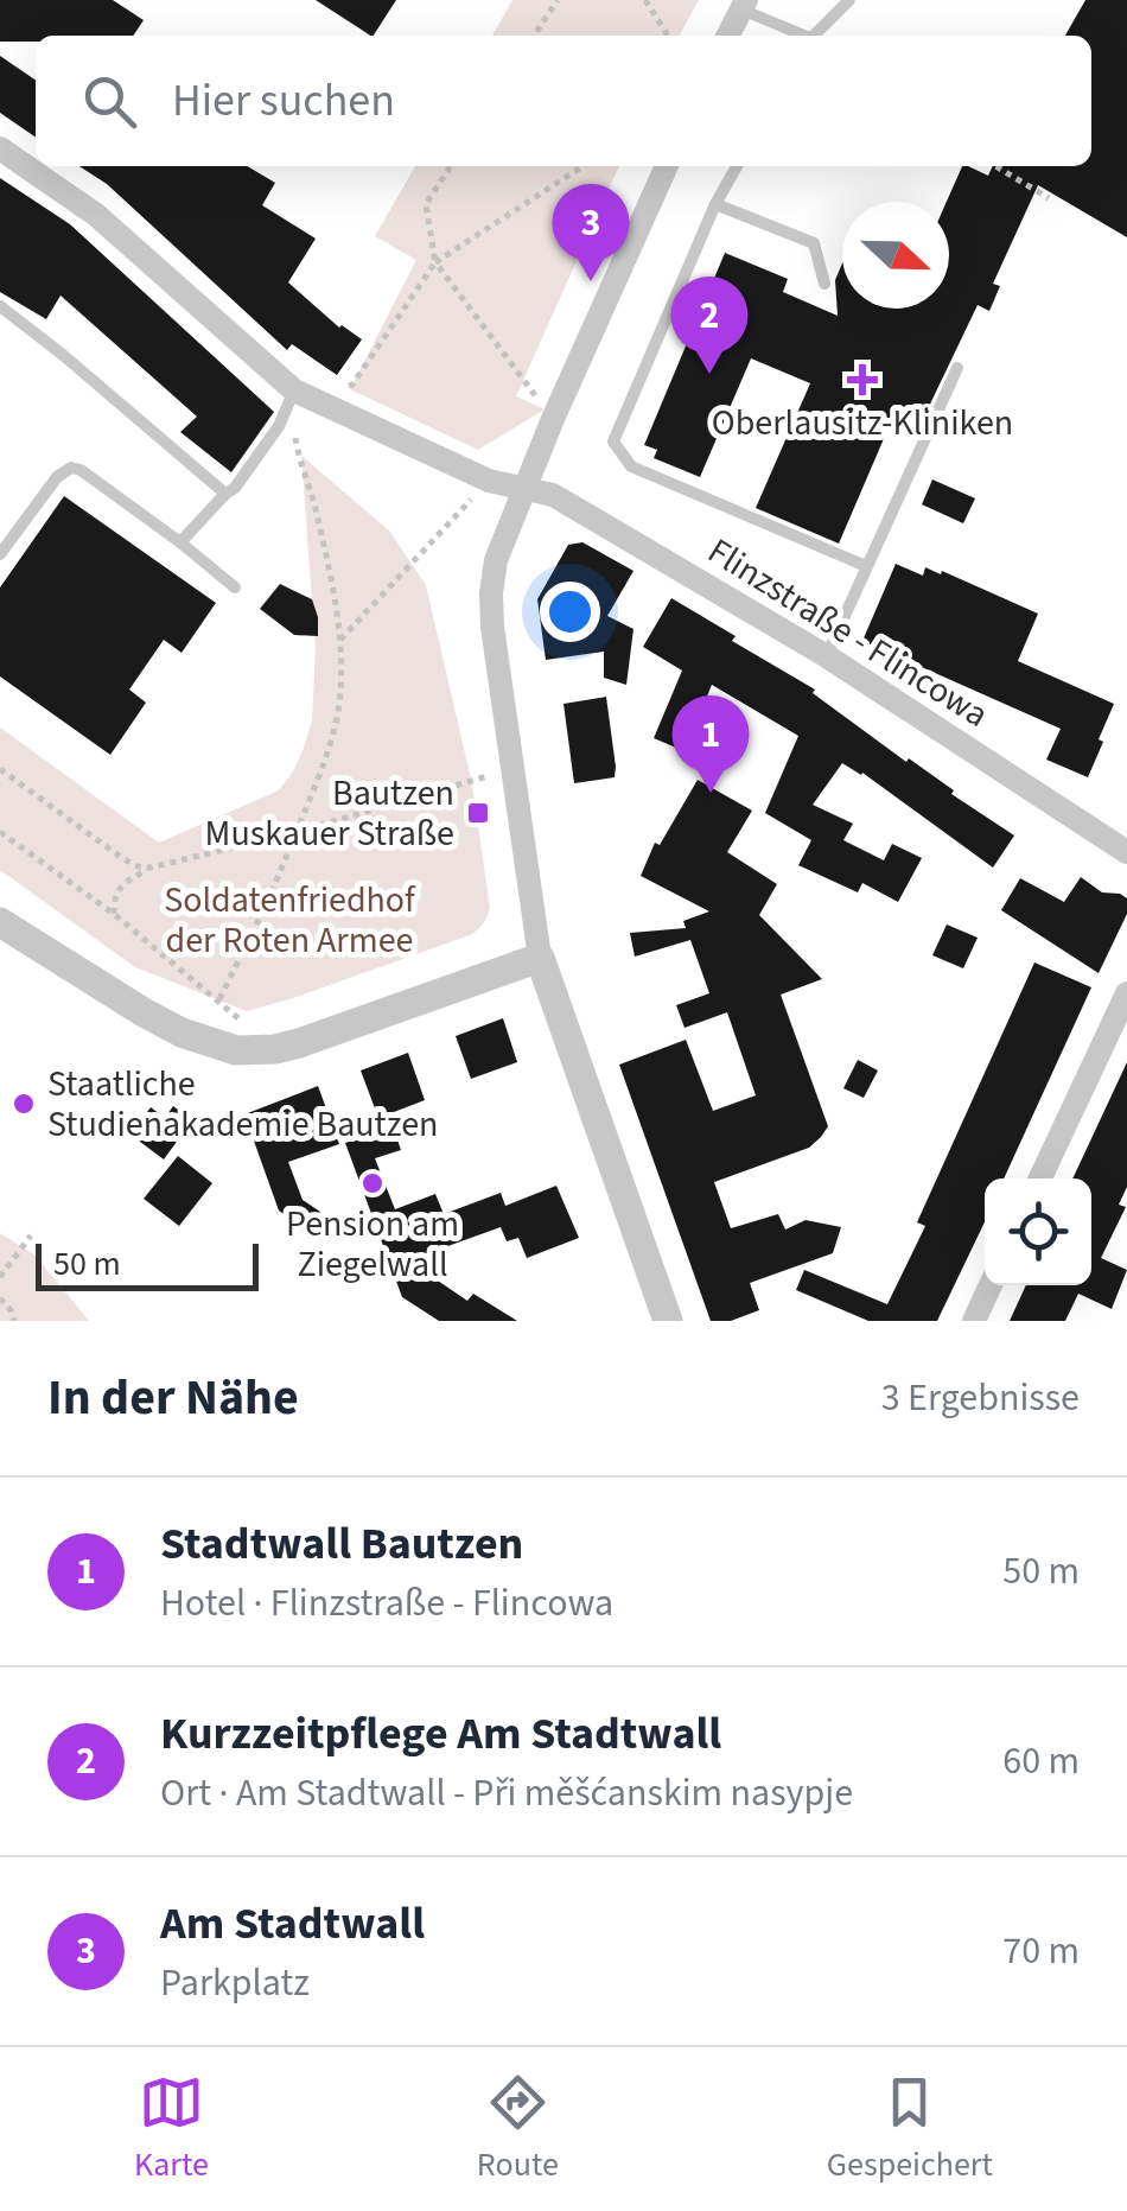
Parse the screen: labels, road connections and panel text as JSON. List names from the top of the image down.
{
  "streets": {
    "street": ["Flinzstraße - Flincowa"]
  },
  "parks": ["Soldatenfriedhof der Roten Armee"],
  "places": {
    "health": ["Oberlausitz-Kliniken"],
    "transit": ["Bautzen Muskauer Straße"],
    "other": ["Staatliche Studienakademie Bautzen", "Pension am Ziegelwall"]
  },
  "scale_bar": "50 m",
  "north": "right",
  "page": {
    "search": "Hier suchen",
    "pins": ["3", "2", "1"],
    "scale": "50 m",
    "heading": ["In der Nähe", "3 Ergebnisse"],
    "list": [
      {
        "mark": "1",
        "name": "Stadtwall Bautzen",
        "note": "Hotel · Flinzstraße - Flincowa",
        "value": "50 m"
      },
      {
        "mark": "2",
        "name": "Kurzzeitpflege Am Stadtwall",
        "note": "Ort · Am Stadtwall - Při měšćanskim nasypje",
        "value": "60 m"
      },
      {
        "mark": "3",
        "name": "Am Stadtwall",
        "note": "Parkplatz",
        "value": "70 m"
      }
    ],
    "nav": ["Karte", "Route", "Gespeichert"]
  }
}
